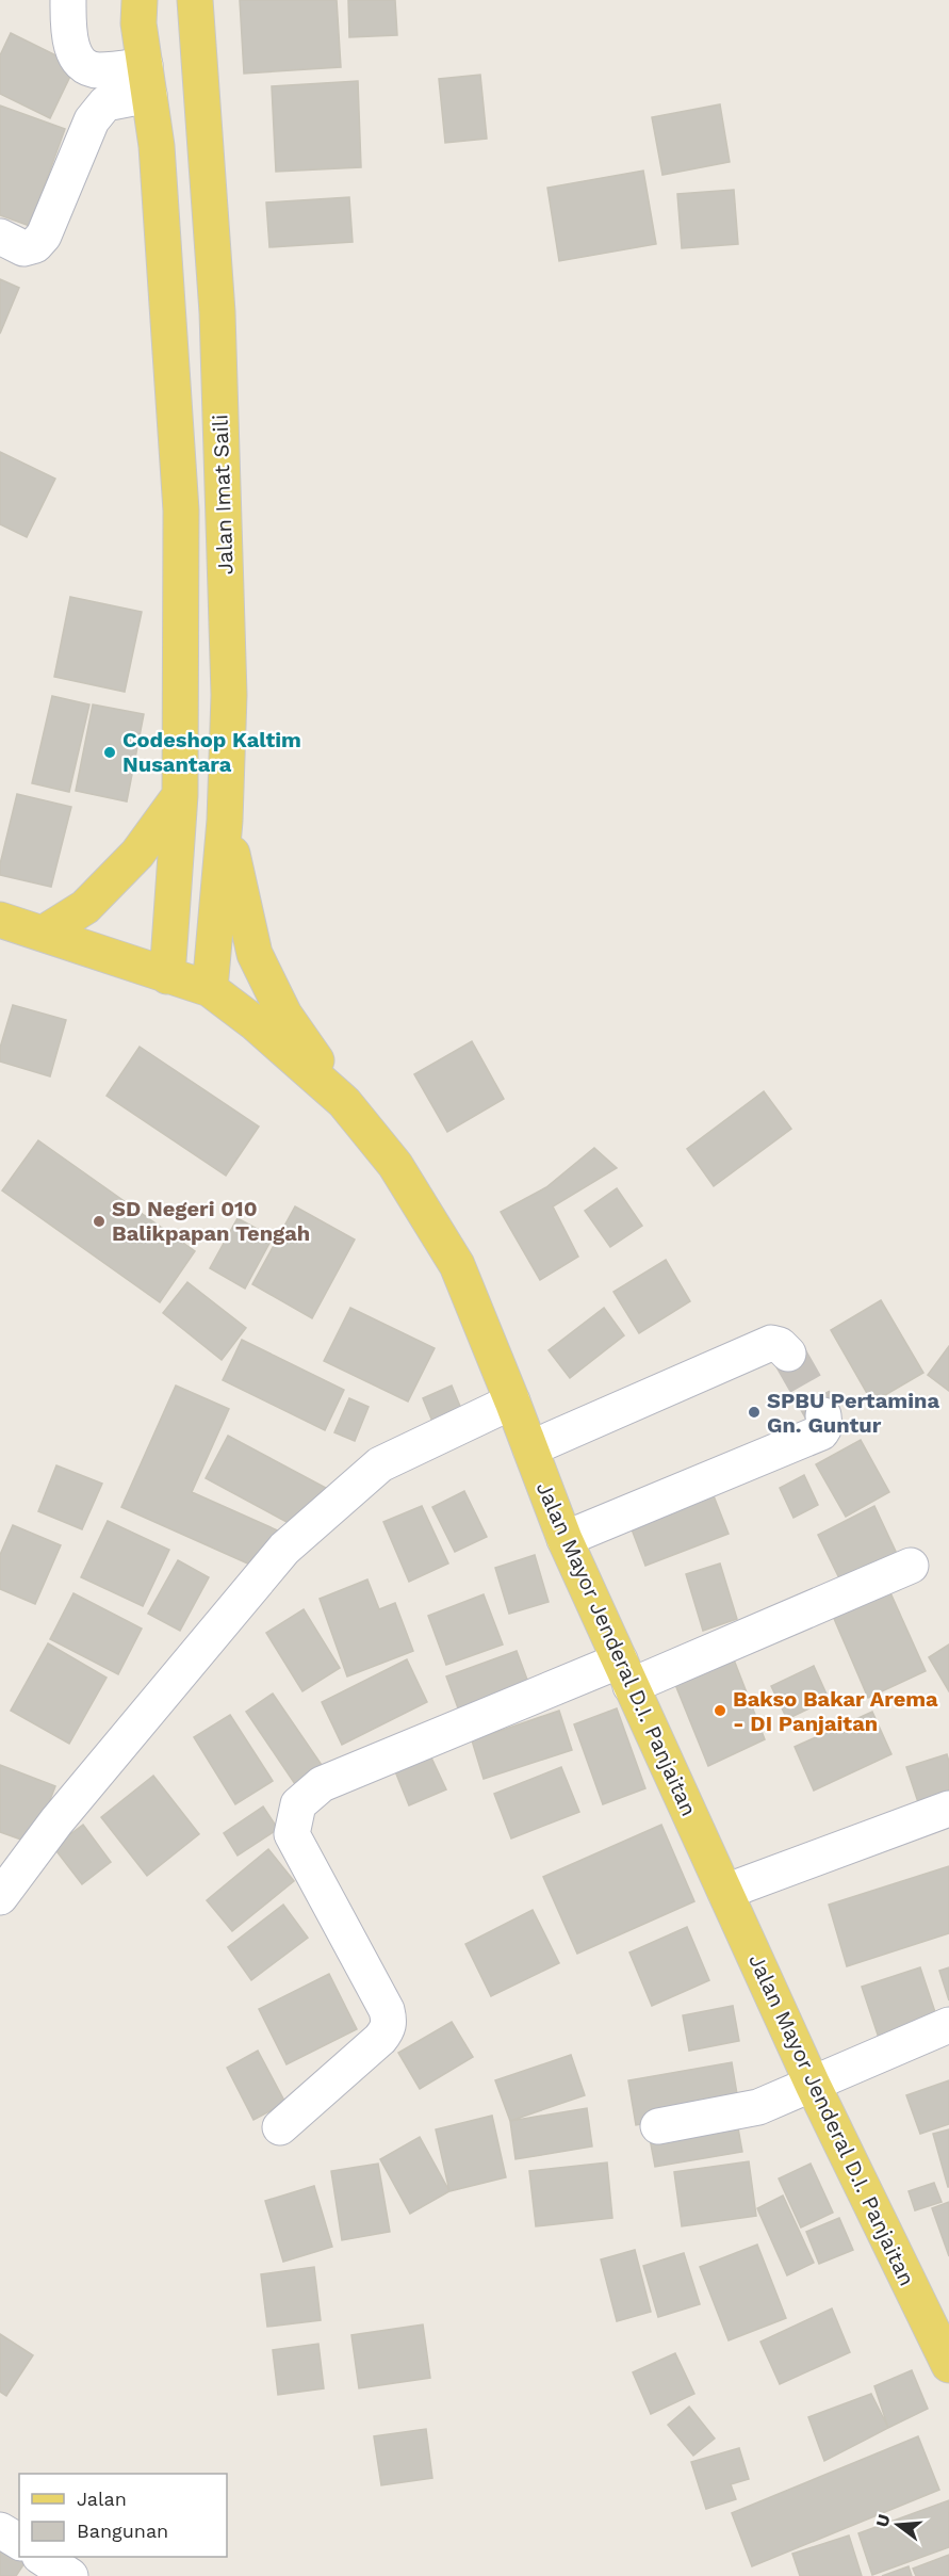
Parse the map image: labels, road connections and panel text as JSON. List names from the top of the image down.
{
  "streets": {
    "main road": ["Jalan Imat Saili", "Jalan Mayor Jenderal D.I. Panjaitan"]
  },
  "crossings": [
    ["Jalan Imat Saili", "Jalan Mayor Jenderal D.I. Panjaitan"]
  ],
  "places": [
    "Codeshop Kaltim Nusantara",
    "SD Negeri 010 Balikpapan Tengah",
    "SPBU Pertamina Gn. Guntur",
    "Bakso Bakar Arema - DI Panjaitan"
  ],
  "legend": ["Jalan", "Bangunan"],
  "north": "left"
}
